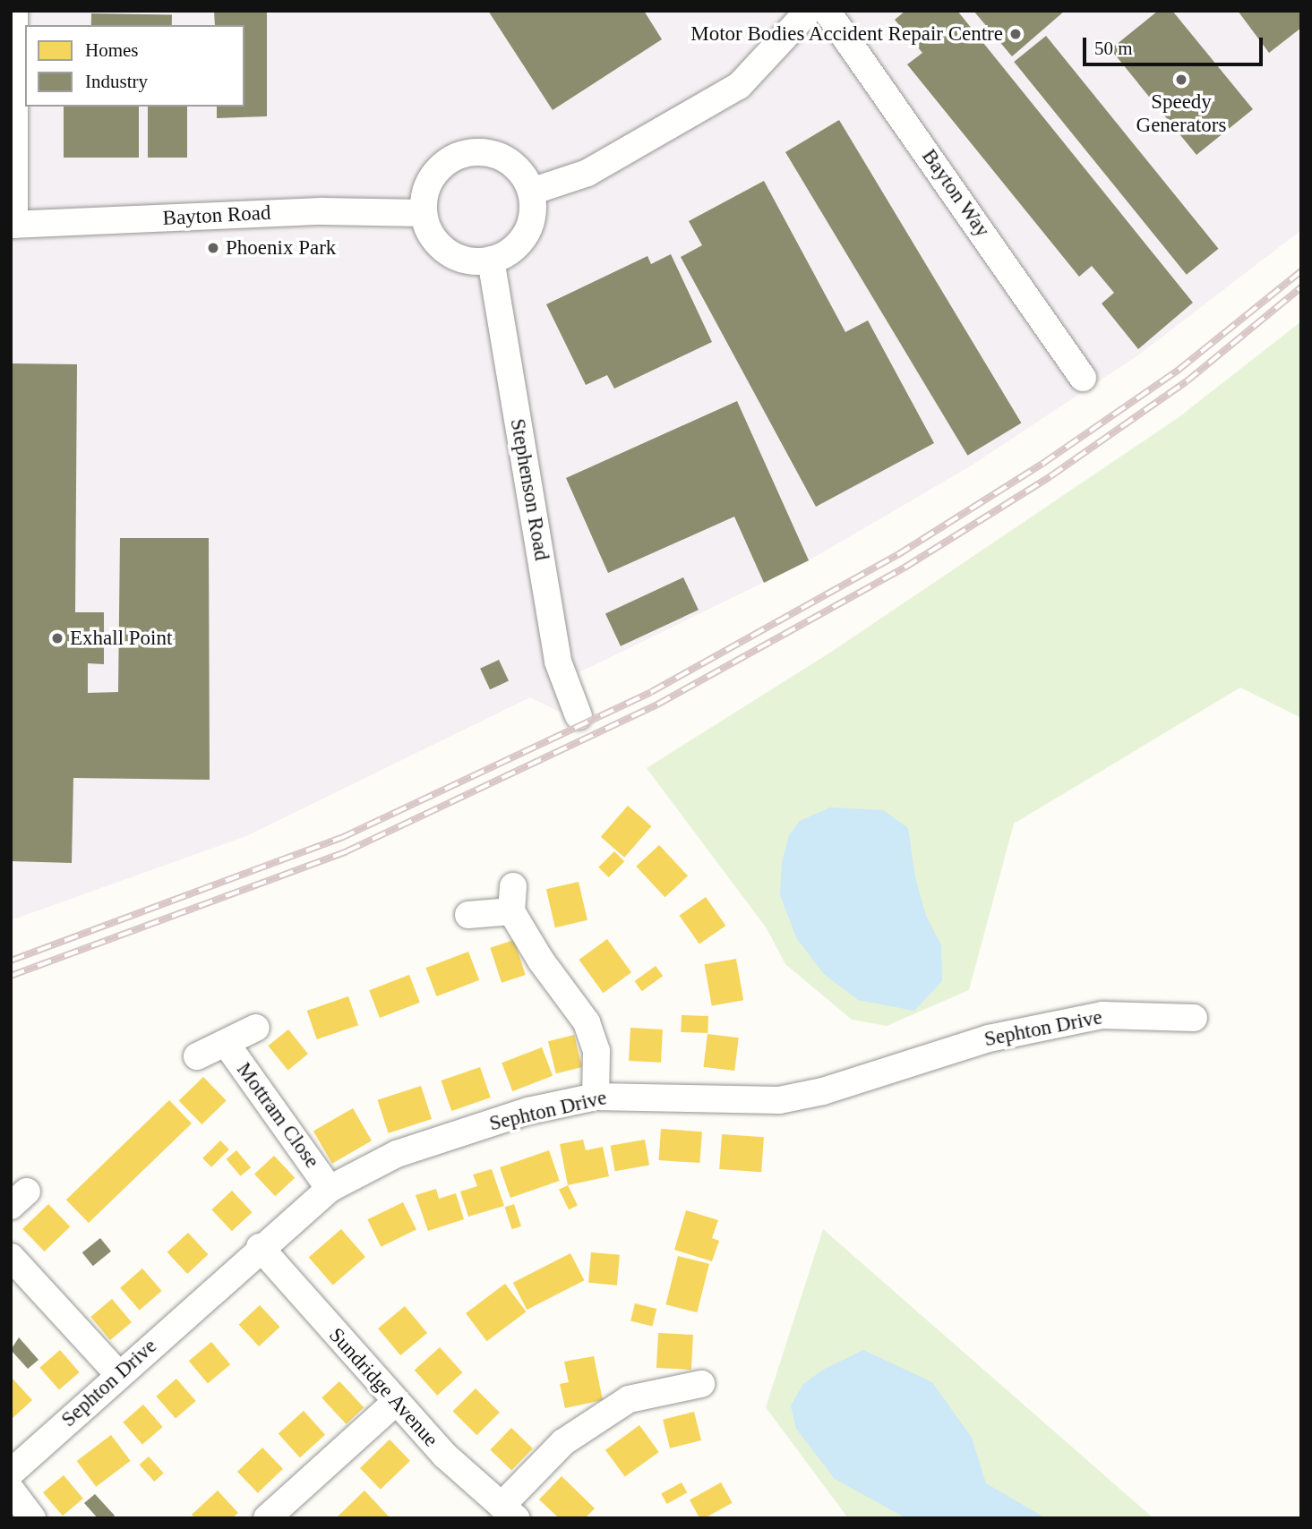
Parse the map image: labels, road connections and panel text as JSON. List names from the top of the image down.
{
  "streets": {
    "street": [
      "Bayton Way",
      "Bayton Road",
      "Stephenson Road",
      "Sephton Drive",
      "Mottram Close",
      "Sundridge Avenue"
    ]
  },
  "crossings": [
    ["Bayton Road", "Stephenson Road"],
    ["Sephton Drive", "Mottram Close"],
    ["Sephton Drive", "Sundridge Avenue"]
  ],
  "places": [
    "Motor Bodies Accident Repair Centre",
    "Speedy Generators",
    "Phoenix Park",
    "Exhall Point"
  ],
  "legend": ["Homes", "Industry"],
  "scale_bar": "50 m"
}
